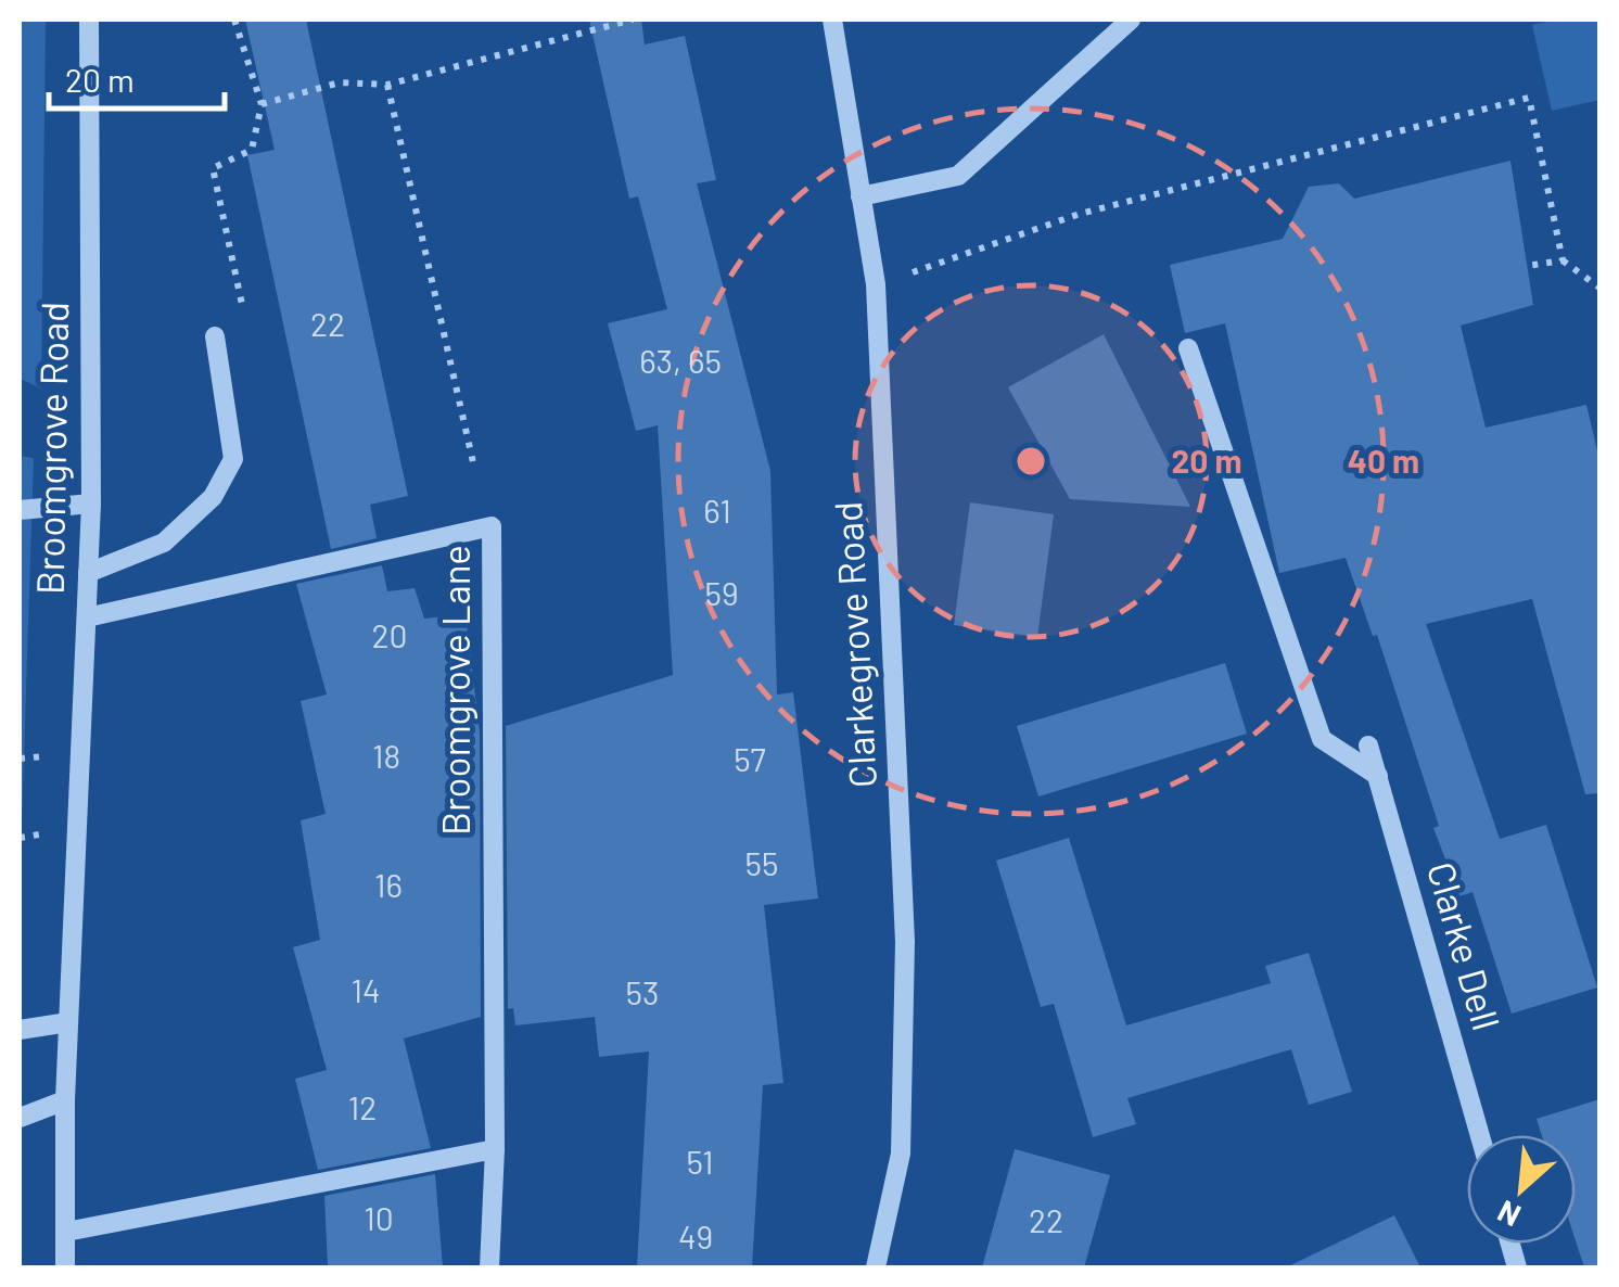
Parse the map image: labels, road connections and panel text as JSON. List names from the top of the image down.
{
  "streets": {
    "street": [
      "Broomgrove Road",
      "Clarkegrove Road",
      "Broomgrove Lane",
      "Clarke Dell"
    ]
  },
  "crossings": [
    ["Broomgrove Road", "Broomgrove Lane"]
  ],
  "house_numbers": [
    "22",
    "63, 65",
    "61",
    "59",
    "20",
    "18",
    "57",
    "55",
    "16",
    "14",
    "53",
    "12",
    "51",
    "10",
    "22",
    "49"
  ],
  "scale_bar": "20 m",
  "north": "bottom left",
  "rings": ["20 m", "40 m"]
}
